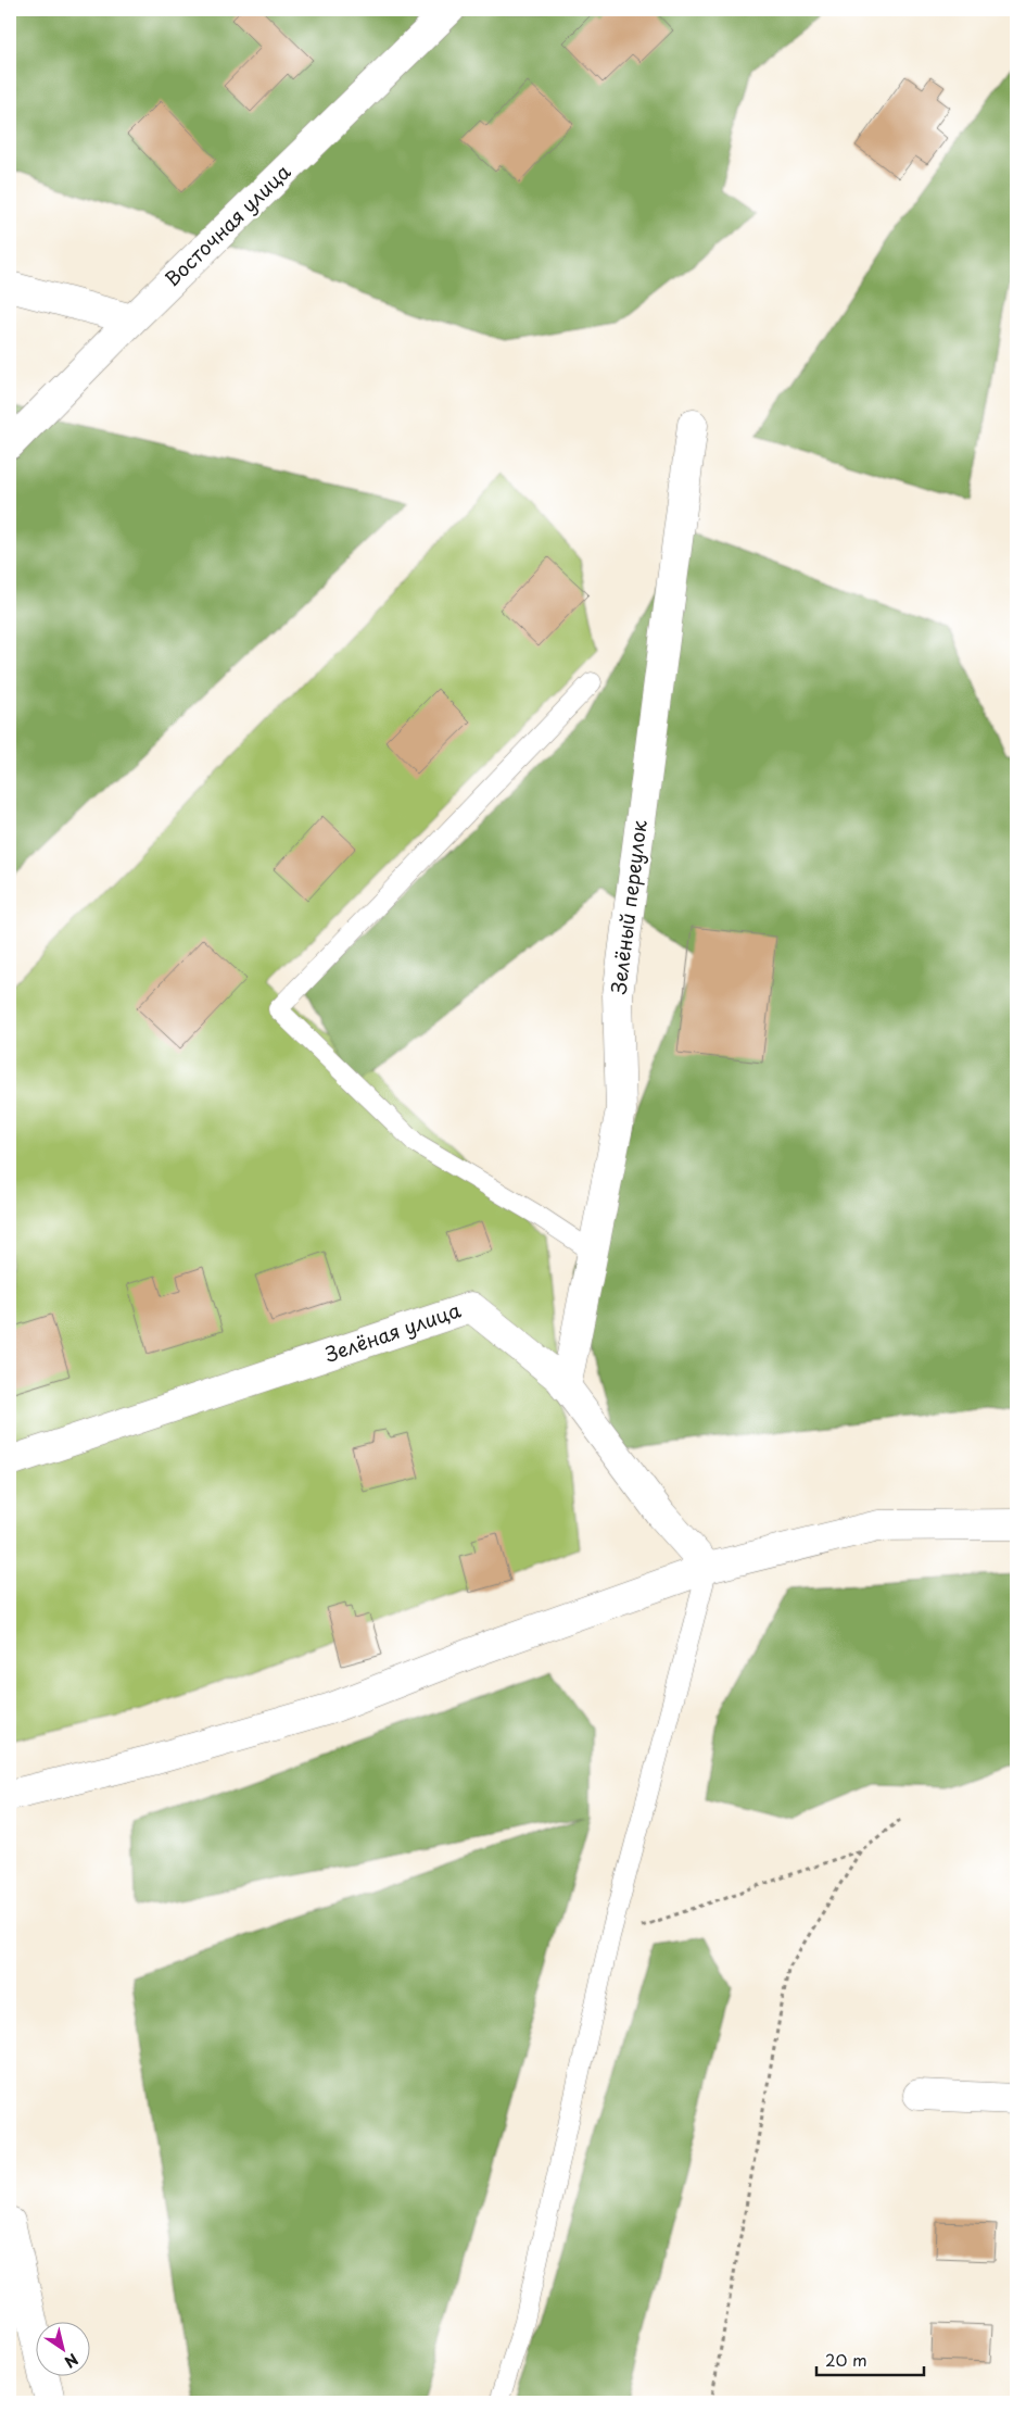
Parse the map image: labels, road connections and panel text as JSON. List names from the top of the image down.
{
  "streets": {
    "street": ["Восточная улица", "Зелёный переулок", "Зелёная улица"]
  },
  "crossings": [
    ["Зелёный переулок", "Зелёная улица"]
  ],
  "scale_bar": "20 m",
  "north": "bottom right"
}
